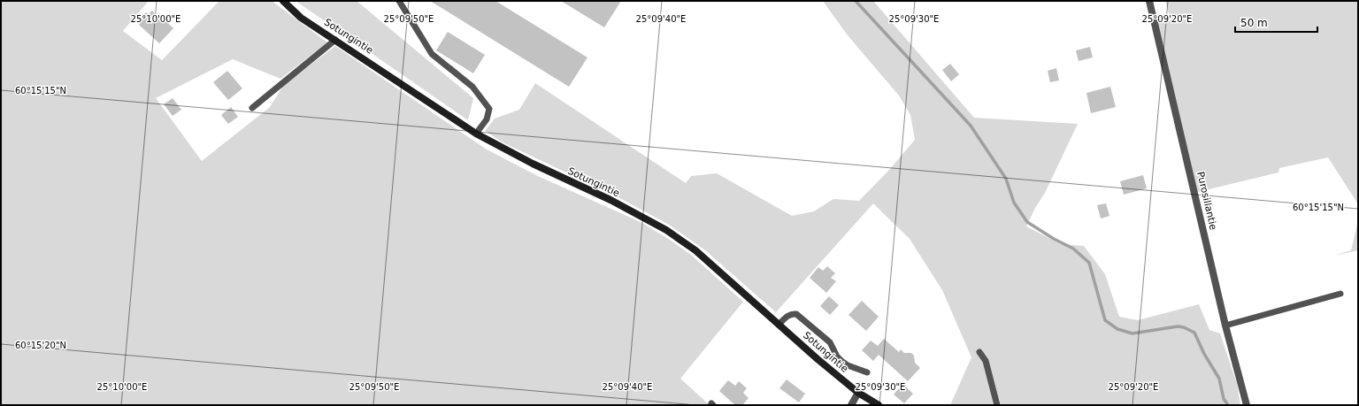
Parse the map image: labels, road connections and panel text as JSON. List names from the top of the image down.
{
  "streets": {
    "street": ["Sotungintie", "Purosillantie"]
  },
  "scale_bar": "50 m",
  "coordinates": [
    "25°10'00\"E",
    "25°09'50\"E",
    "25°09'40\"E",
    "25°09'30\"E",
    "25°09'20\"E",
    "60°15'15\"N",
    "60°15'20\"N"
  ]
}
